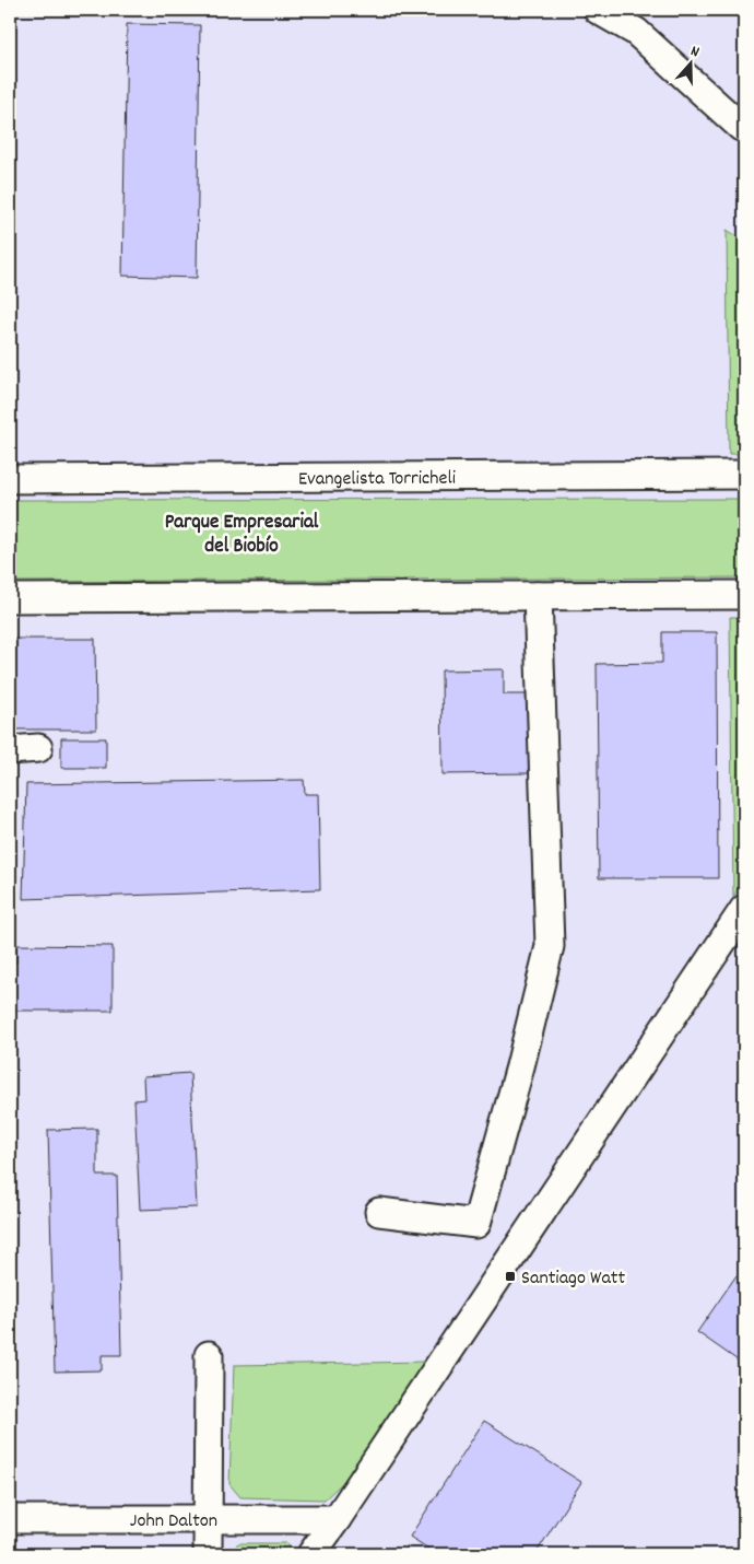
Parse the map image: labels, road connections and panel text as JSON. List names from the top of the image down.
{
  "streets": {
    "street": ["Evangelista Torricheli", "John Dalton"]
  },
  "districts": ["Parque Empresarial del Biobío"],
  "places": {
    "transit": ["Santiago Watt"]
  },
  "north": "top"
}
